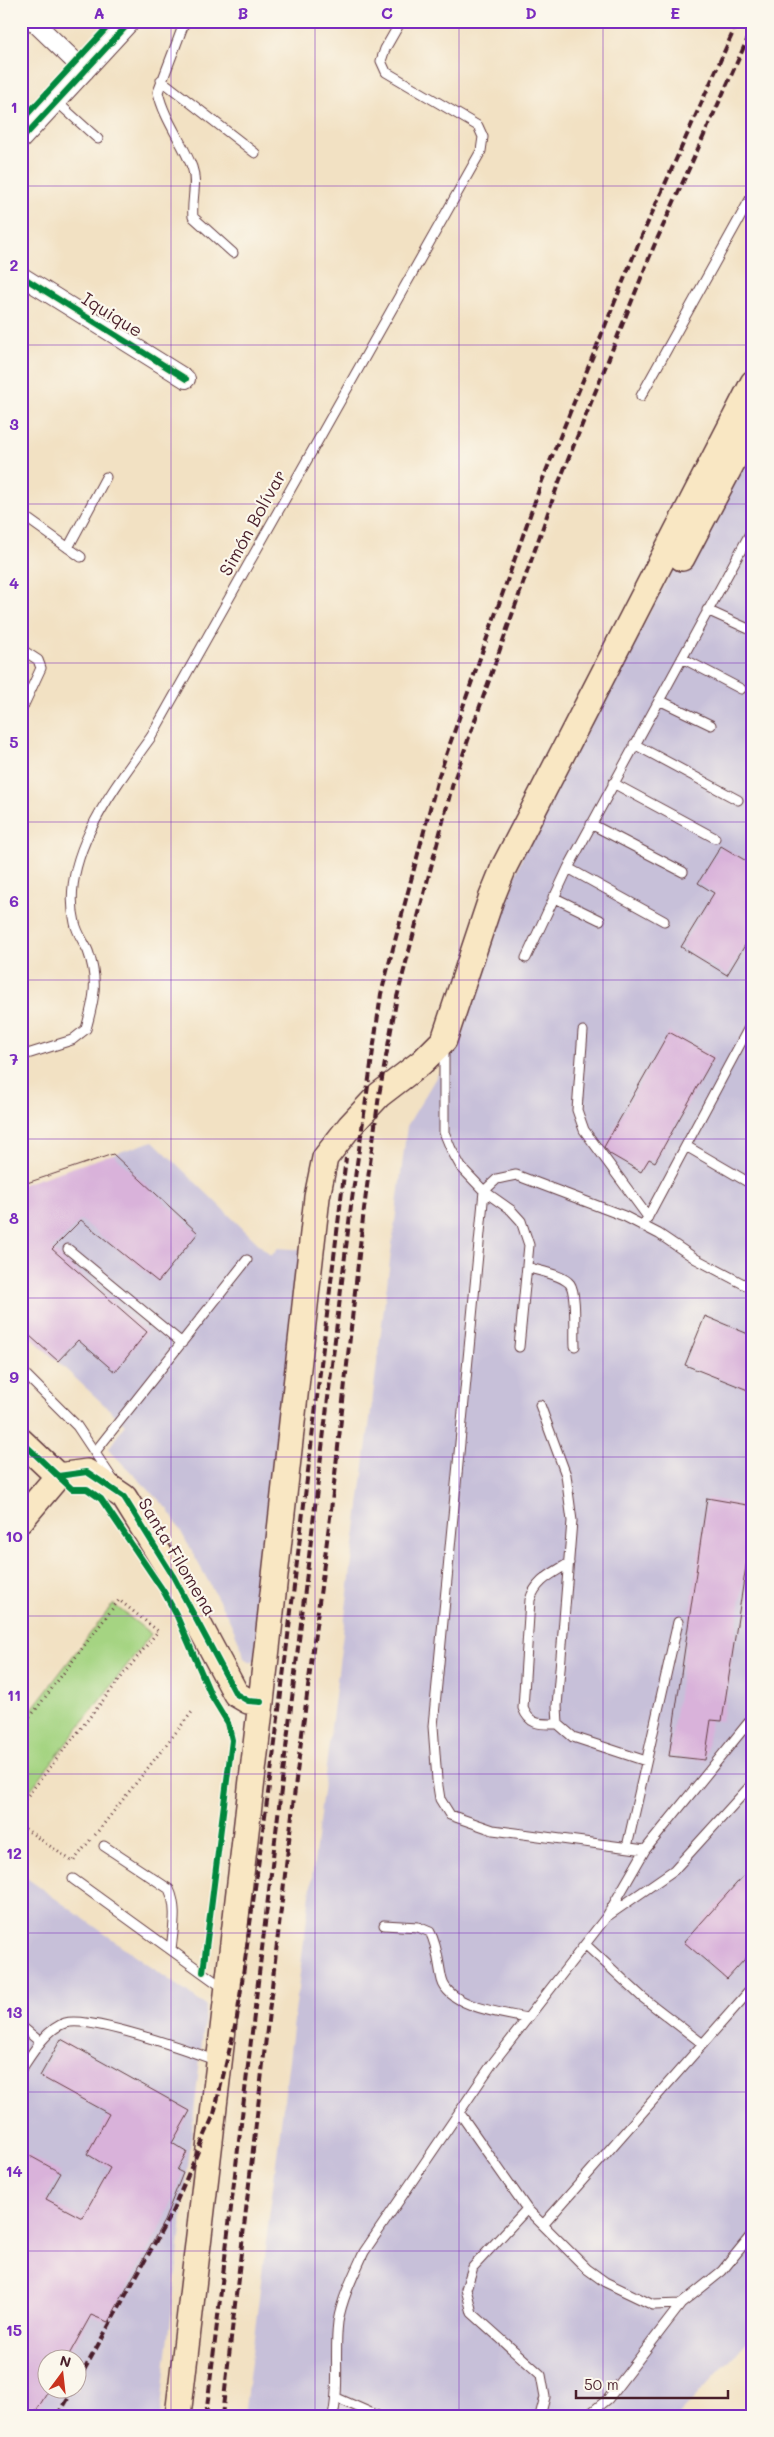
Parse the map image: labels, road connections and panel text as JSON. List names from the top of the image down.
{
  "streets": {
    "main road": ["Santa Filomena"],
    "street": ["Iquique"],
    "lane": ["Simón Bolívar"]
  },
  "scale_bar": "50 m",
  "north": "top",
  "grid": {
    "columns": [
      "A",
      "B",
      "C",
      "D",
      "E"
    ],
    "rows": [
      "1",
      "2",
      "3",
      "4",
      "5",
      "6",
      "7",
      "8",
      "9",
      "10",
      "11",
      "12",
      "13",
      "14",
      "15"
    ]
  }
}
